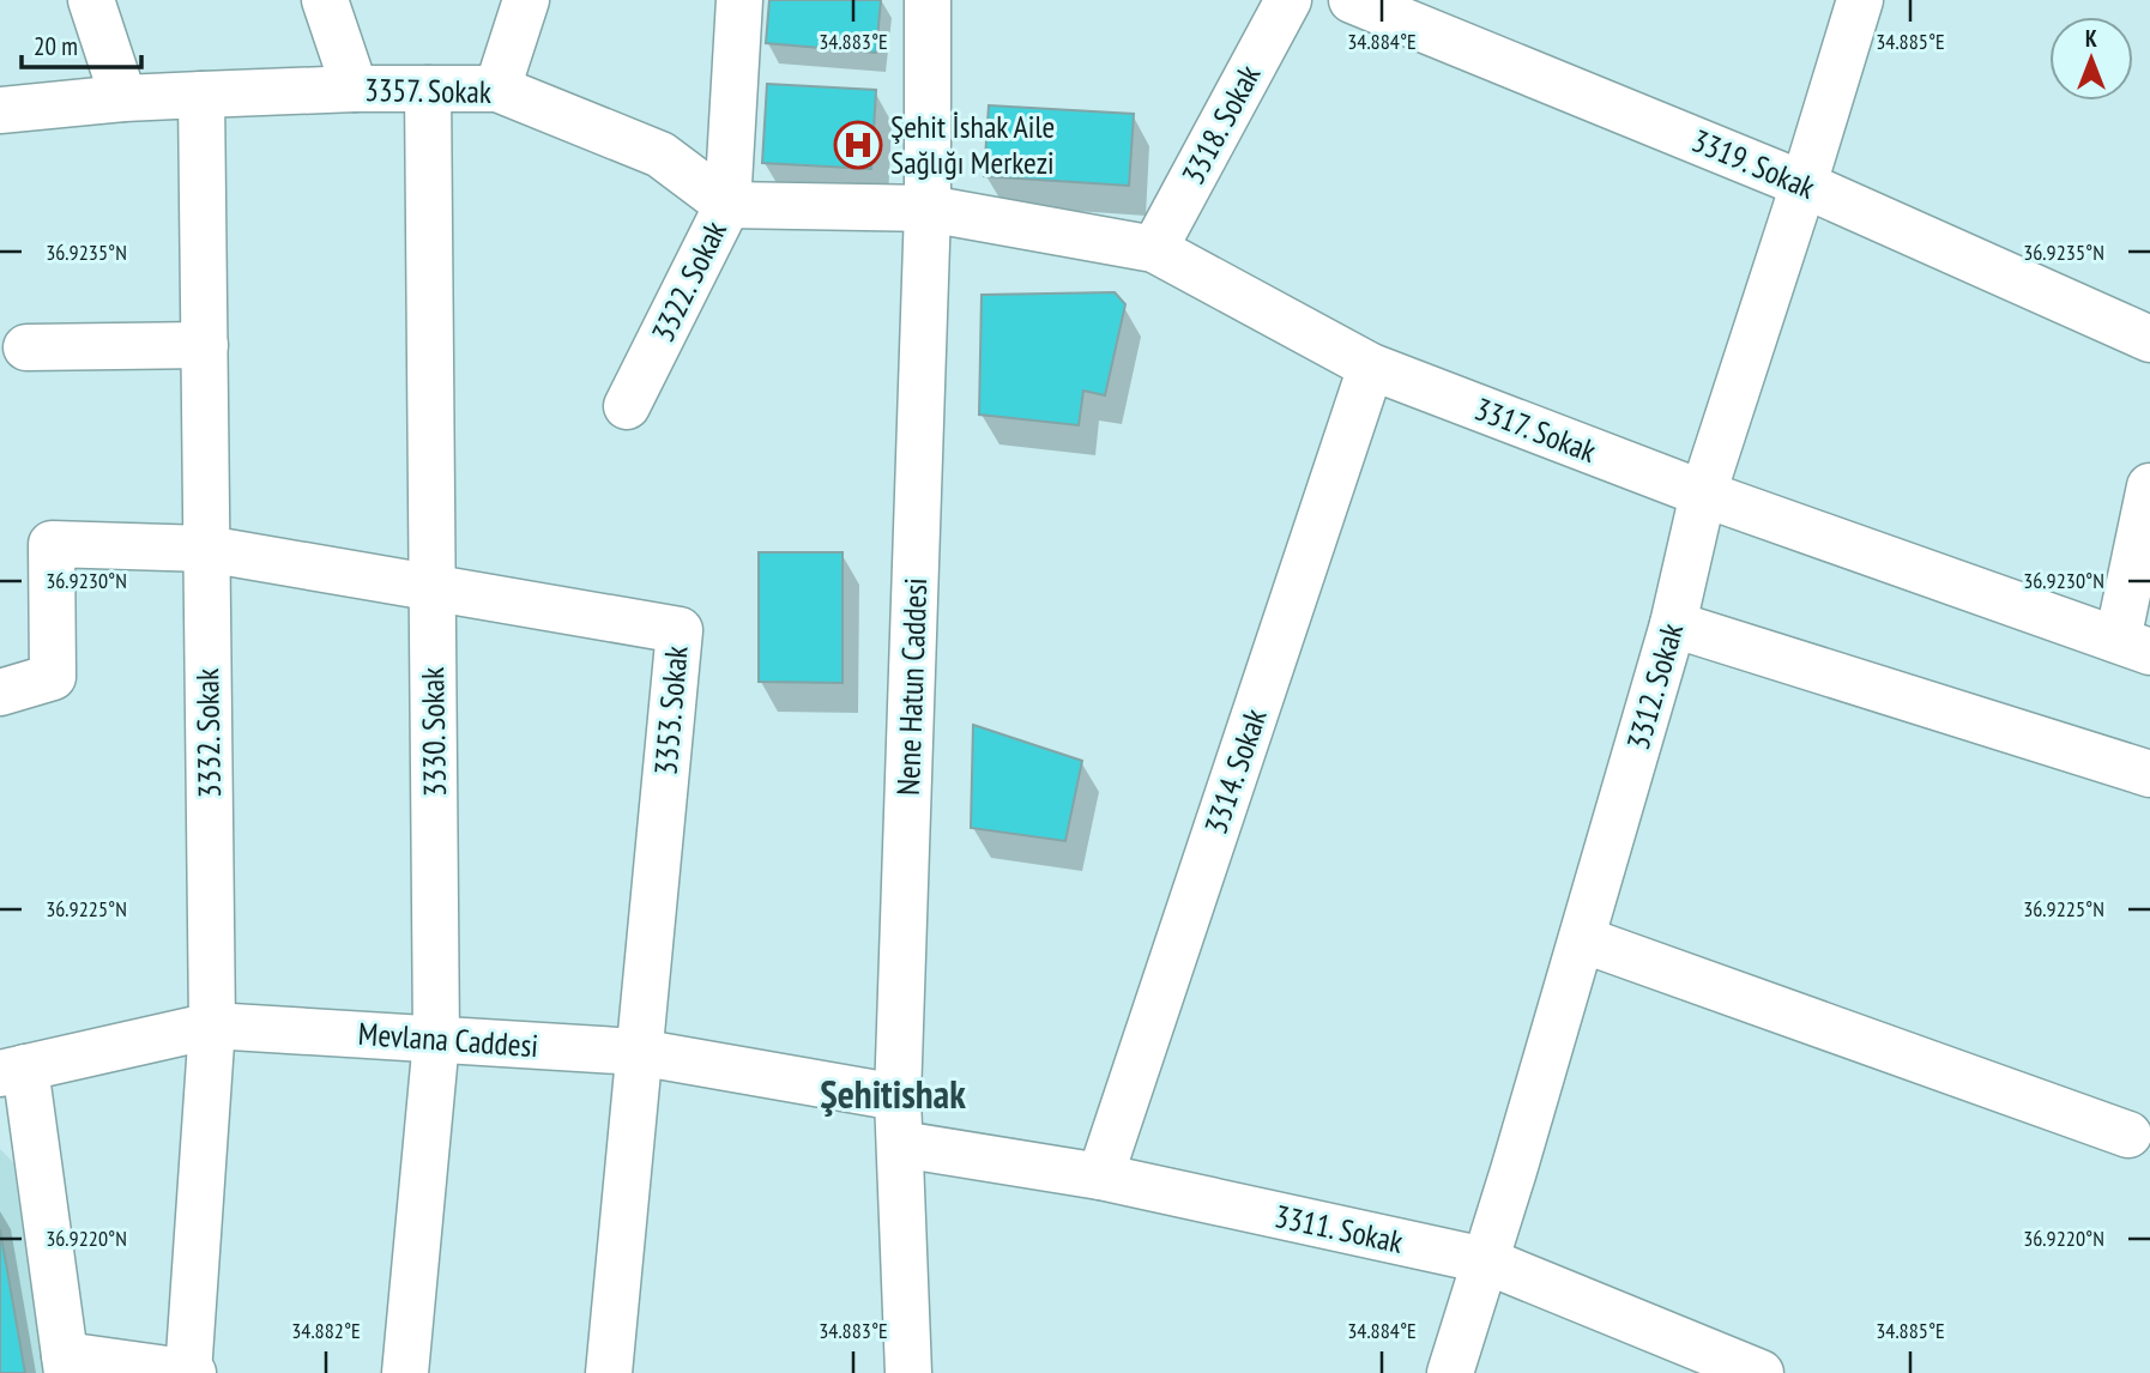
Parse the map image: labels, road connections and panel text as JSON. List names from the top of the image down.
{
  "streets": {
    "street": [
      "3357. Sokak",
      "3318. Sokak",
      "3319. Sokak",
      "3322. Sokak",
      "3317. Sokak",
      "Nene Hatun Caddesi",
      "3312. Sokak",
      "3353. Sokak",
      "3330. Sokak",
      "3332. Sokak",
      "3314. Sokak",
      "Mevlana Caddesi",
      "3311. Sokak"
    ]
  },
  "crossings": [
    ["3357. Sokak", "3322. Sokak"],
    ["3357. Sokak", "3330. Sokak"],
    ["3357. Sokak", "3332. Sokak"],
    ["3318. Sokak", "3317. Sokak"],
    ["3319. Sokak", "3312. Sokak"],
    ["3317. Sokak", "Nene Hatun Caddesi"],
    ["3317. Sokak", "3312. Sokak"],
    ["3317. Sokak", "3314. Sokak"],
    ["Nene Hatun Caddesi", "Mevlana Caddesi"],
    ["Nene Hatun Caddesi", "3311. Sokak"],
    ["3312. Sokak", "3311. Sokak"],
    ["3353. Sokak", "3330. Sokak"],
    ["3353. Sokak", "3332. Sokak"],
    ["3353. Sokak", "Mevlana Caddesi"],
    ["3330. Sokak", "Mevlana Caddesi"],
    ["3332. Sokak", "Mevlana Caddesi"],
    ["3314. Sokak", "3311. Sokak"]
  ],
  "districts": ["Şehitishak"],
  "places": {
    "hospital": ["Şehit İshak Aile Sağlığı Merkezi"]
  },
  "scale_bar": "20 m",
  "north": "top",
  "coordinates": [
    "34.883°E",
    "34.884°E",
    "34.885°E",
    "36.9235°N",
    "36.9230°N",
    "36.9225°N",
    "36.9220°N",
    "34.882°E"
  ]
}
